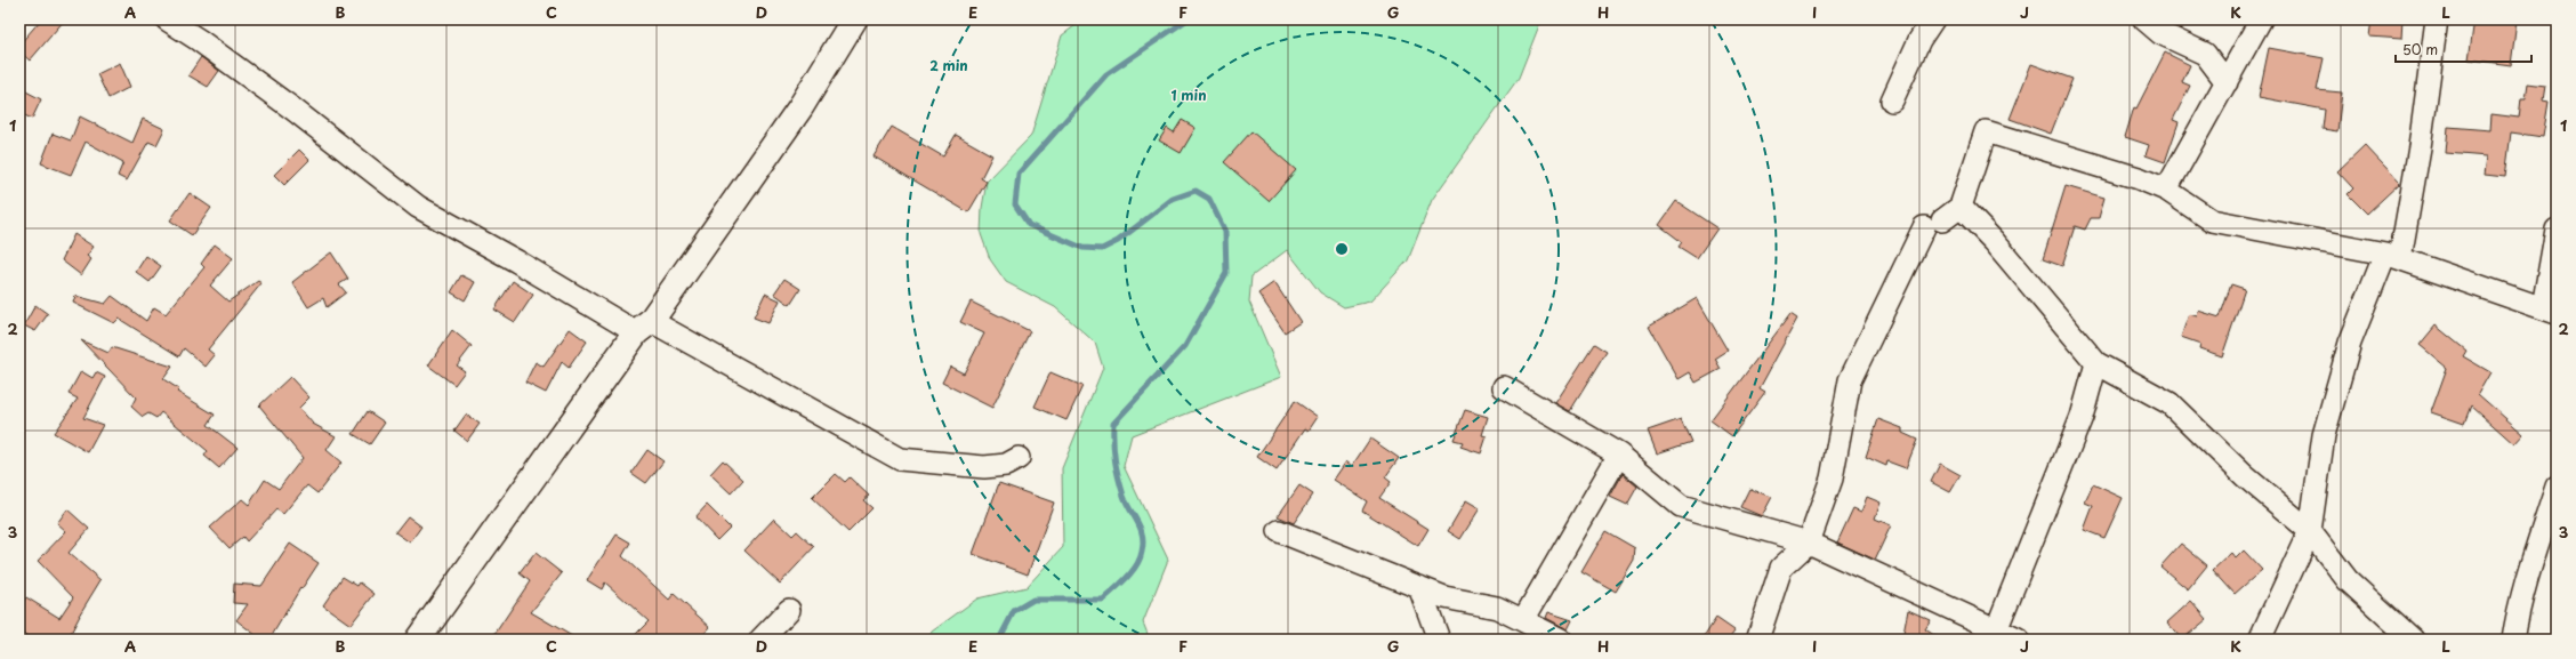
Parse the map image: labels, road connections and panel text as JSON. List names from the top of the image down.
{
  "scale_bar": "50 m",
  "grid": {
    "columns": [
      "A",
      "B",
      "C",
      "D",
      "E",
      "F",
      "G",
      "H",
      "I",
      "J",
      "K",
      "L"
    ],
    "rows": ["1", "2", "3"]
  },
  "rings": ["2 min", "1 min"]
}
